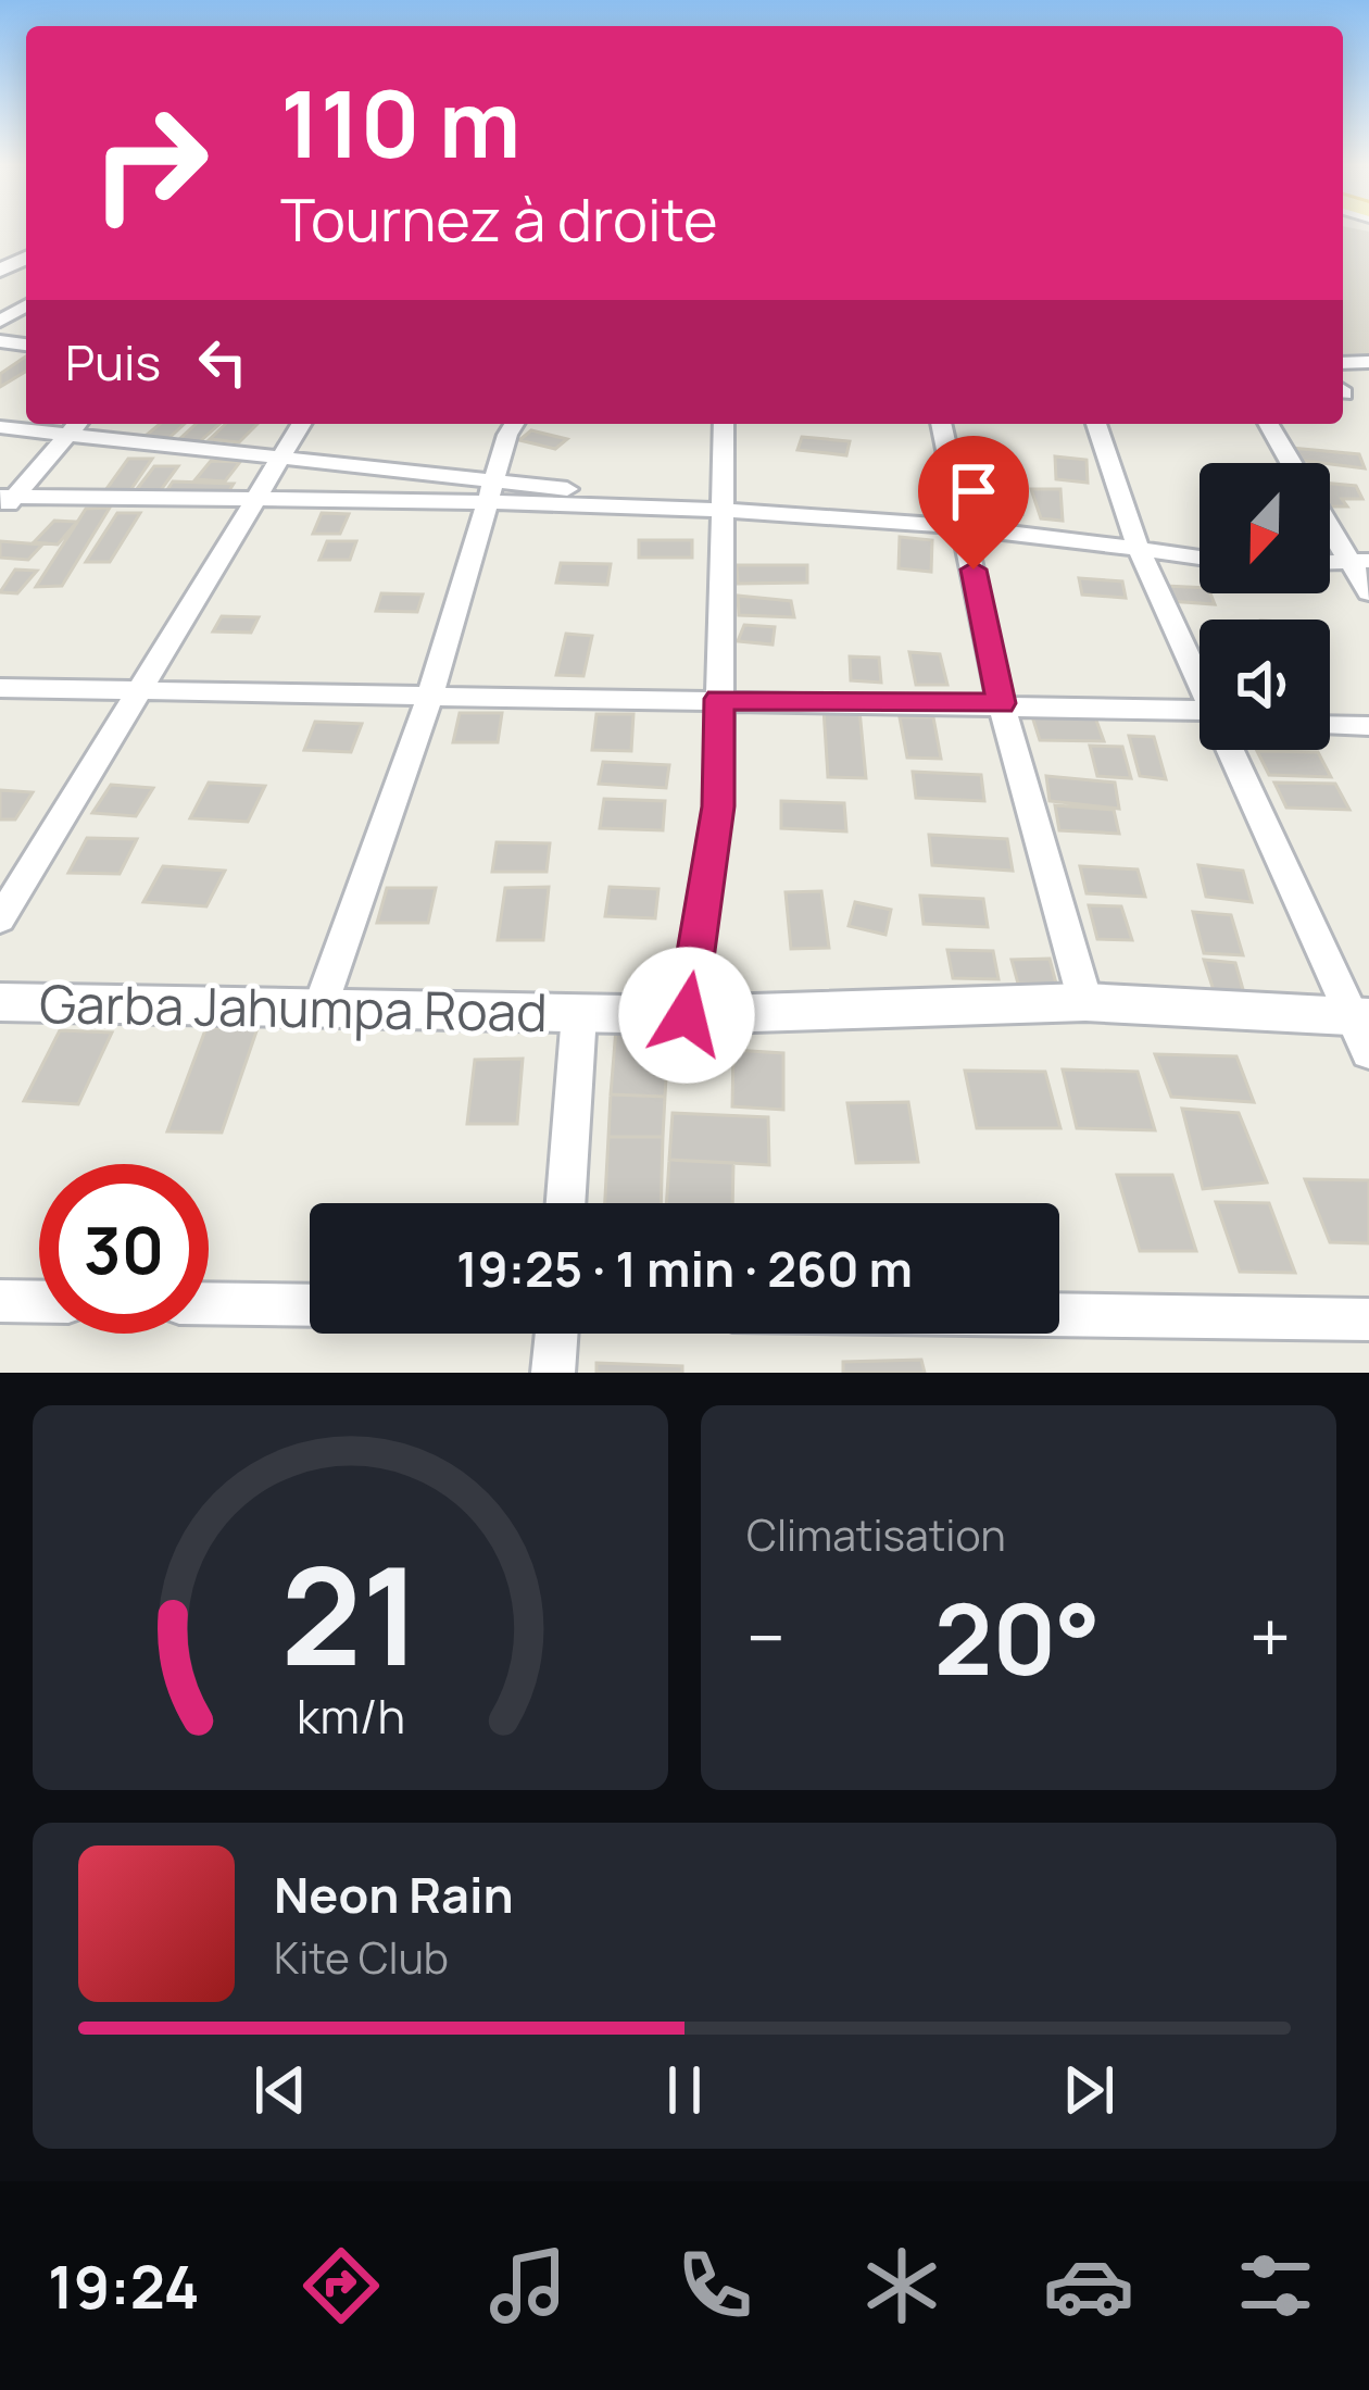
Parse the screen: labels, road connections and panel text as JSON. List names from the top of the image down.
{
  "streets": {
    "street": ["Garba Jahumpa Road"]
  },
  "north": "bottom",
  "page": {
    "turn": ["110 m", "Tournez à droite"],
    "then": "Puis",
    "limit": "30",
    "trip": "19:25 · 1 min · 260 m",
    "tile": "Climatisation",
    "heat": ["−", "20°", "+"],
    "song": ["Neon Rain", "Kite Club"],
    "tabs": "19:24",
    "gauge": ["21", "km/h"]
  }
}
